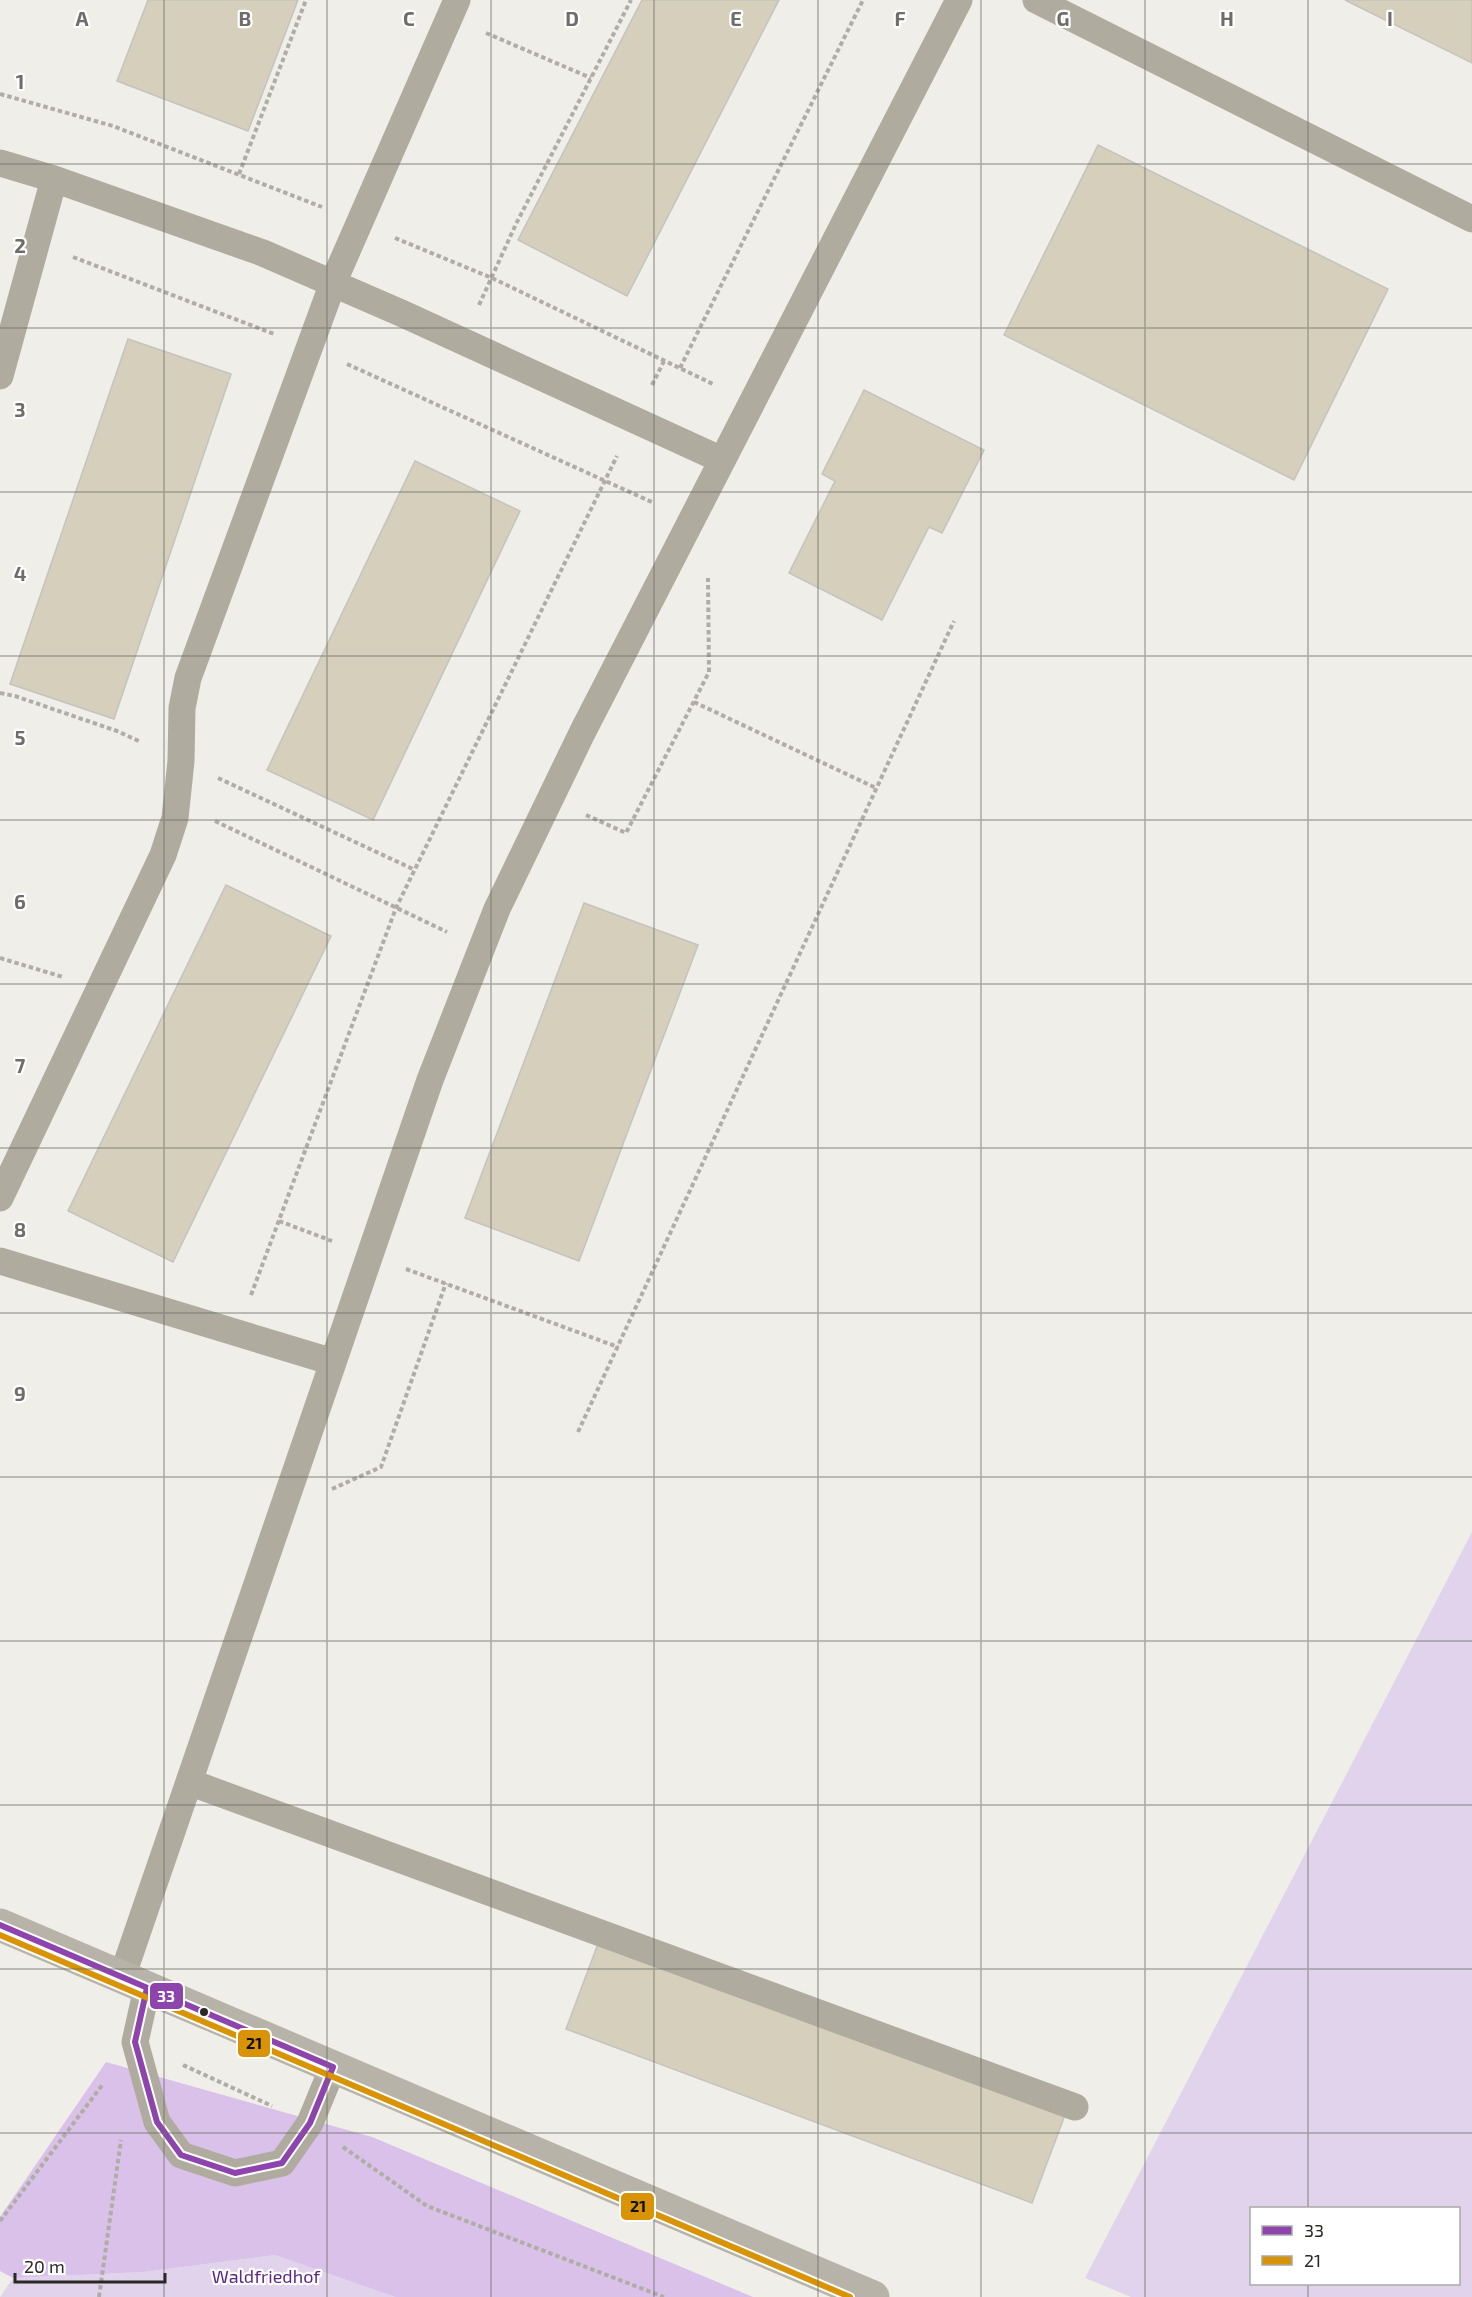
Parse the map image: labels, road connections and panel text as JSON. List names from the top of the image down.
{
  "parks": ["Waldfriedhof"],
  "lines": ["transit line 33", "transit line 21"],
  "legend": ["33", "21"],
  "scale_bar": "20 m",
  "grid": {
    "columns": [
      "A",
      "B",
      "C",
      "D",
      "E",
      "F",
      "G",
      "H",
      "I"
    ],
    "rows": [
      "1",
      "2",
      "3",
      "4",
      "5",
      "6",
      "7",
      "8",
      "9"
    ]
  }
}
